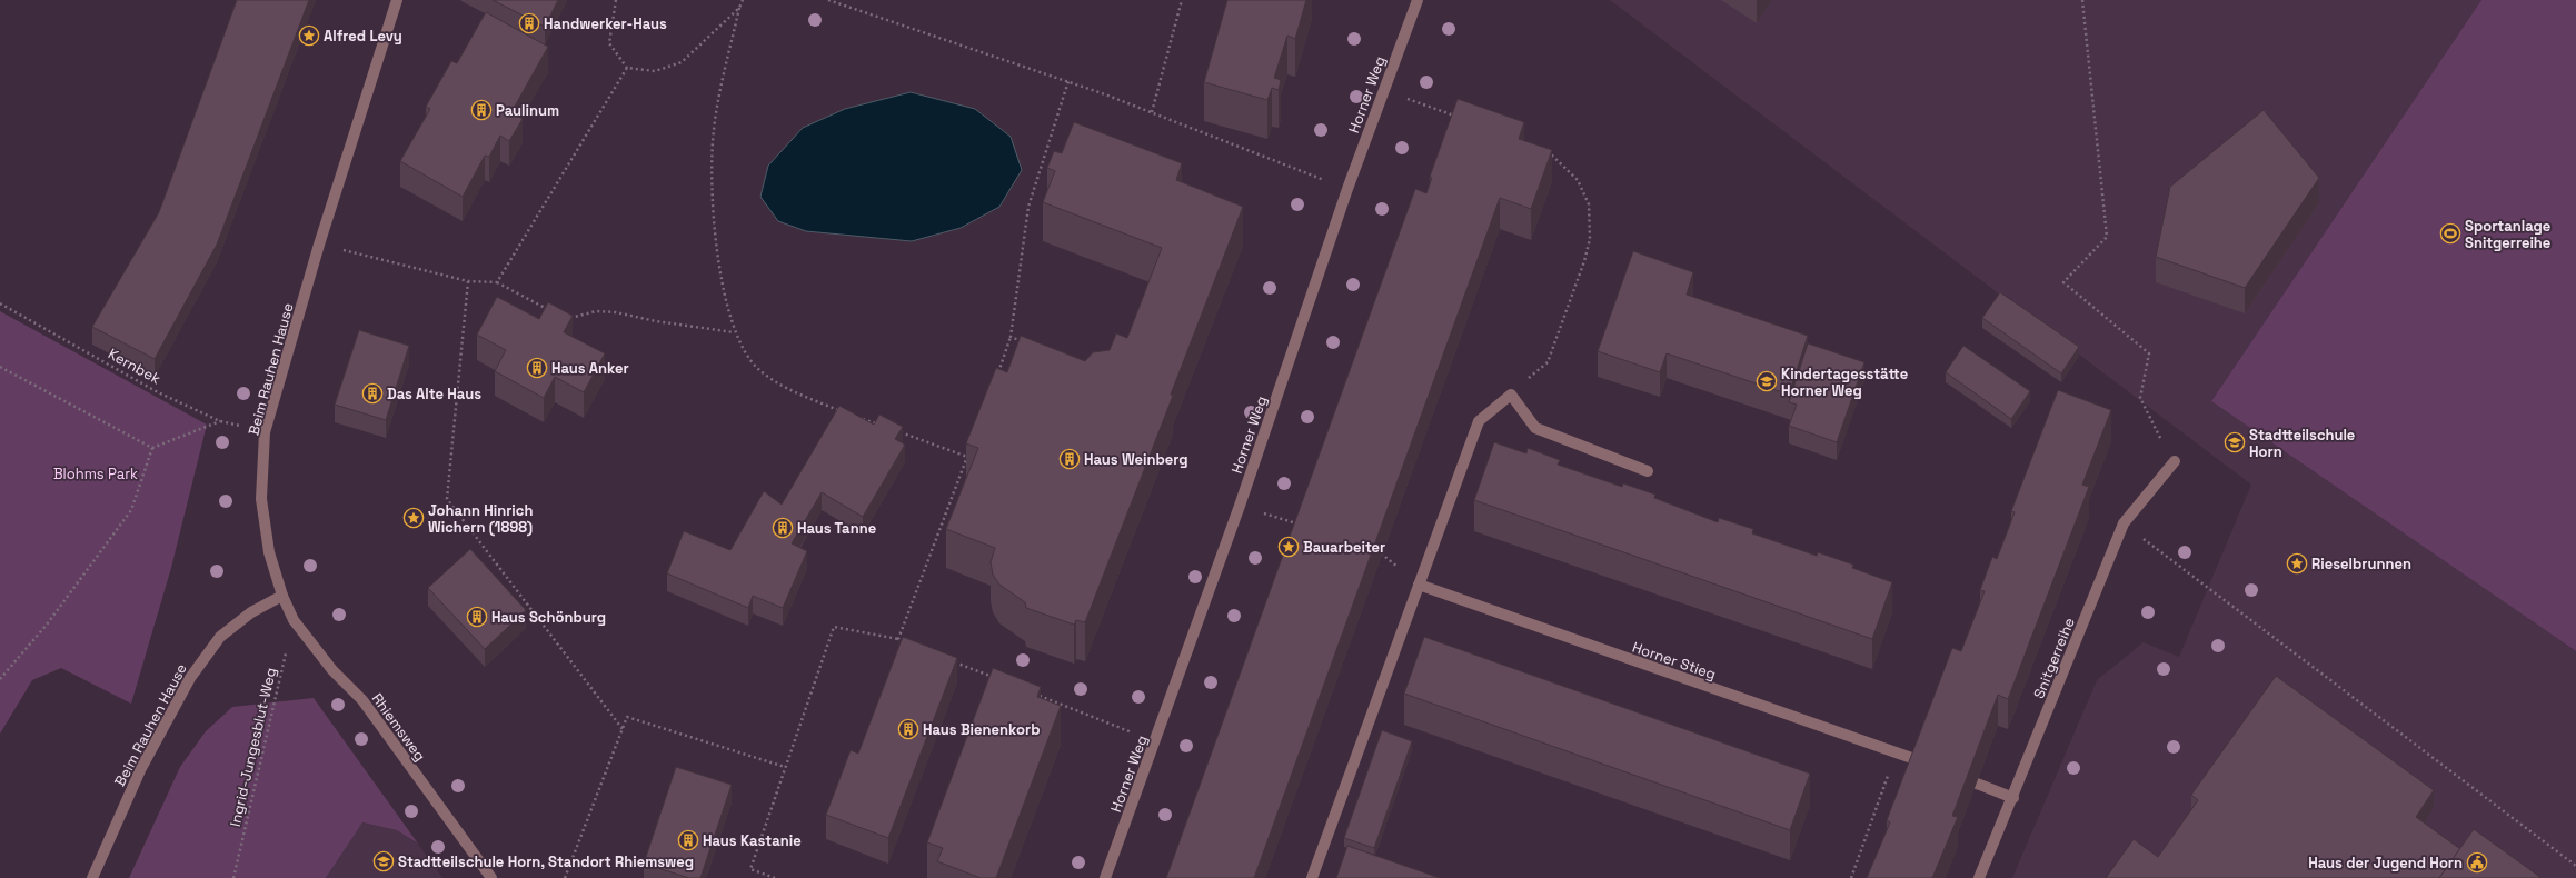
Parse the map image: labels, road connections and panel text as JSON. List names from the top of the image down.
{
  "streets": {
    "street": [
      "Horner Weg",
      "Beim Rauhen Hause",
      "Snitgerreihe",
      "Horner Stieg",
      "Rhiemsweg"
    ],
    "path": ["Kernbek", "Ingrid-Jungesblut-Weg"]
  },
  "crossings": [
    ["Kernbek", "Beim Rauhen Hause"],
    ["Beim Rauhen Hause", "Rhiemsweg"],
    ["Rhiemsweg", "Ingrid-Jungesblut-Weg"]
  ],
  "parks": ["Blohms Park"],
  "places": {
    "building": [
      "Handwerker-Haus",
      "Paulinum",
      "Haus Anker",
      "Das Alte Haus",
      "Haus Weinberg",
      "Haus Tanne",
      "Haus Schönburg",
      "Haus Bienenkorb",
      "Haus Kastanie"
    ],
    "place": [
      "Alfred Levy",
      "Johann Hinrich Wichern (1898)",
      "Bauarbeiter",
      "Rieselbrunnen"
    ],
    "sports": ["Sportanlage Snitgerreihe"],
    "school or university": ["Kindertagesstätte Horner Weg", "Stadtteilschule Horn", "Stadtteilschule Horn, Standort Rhiemsweg"],
    "public building": ["Haus der Jugend Horn"]
  }
}
